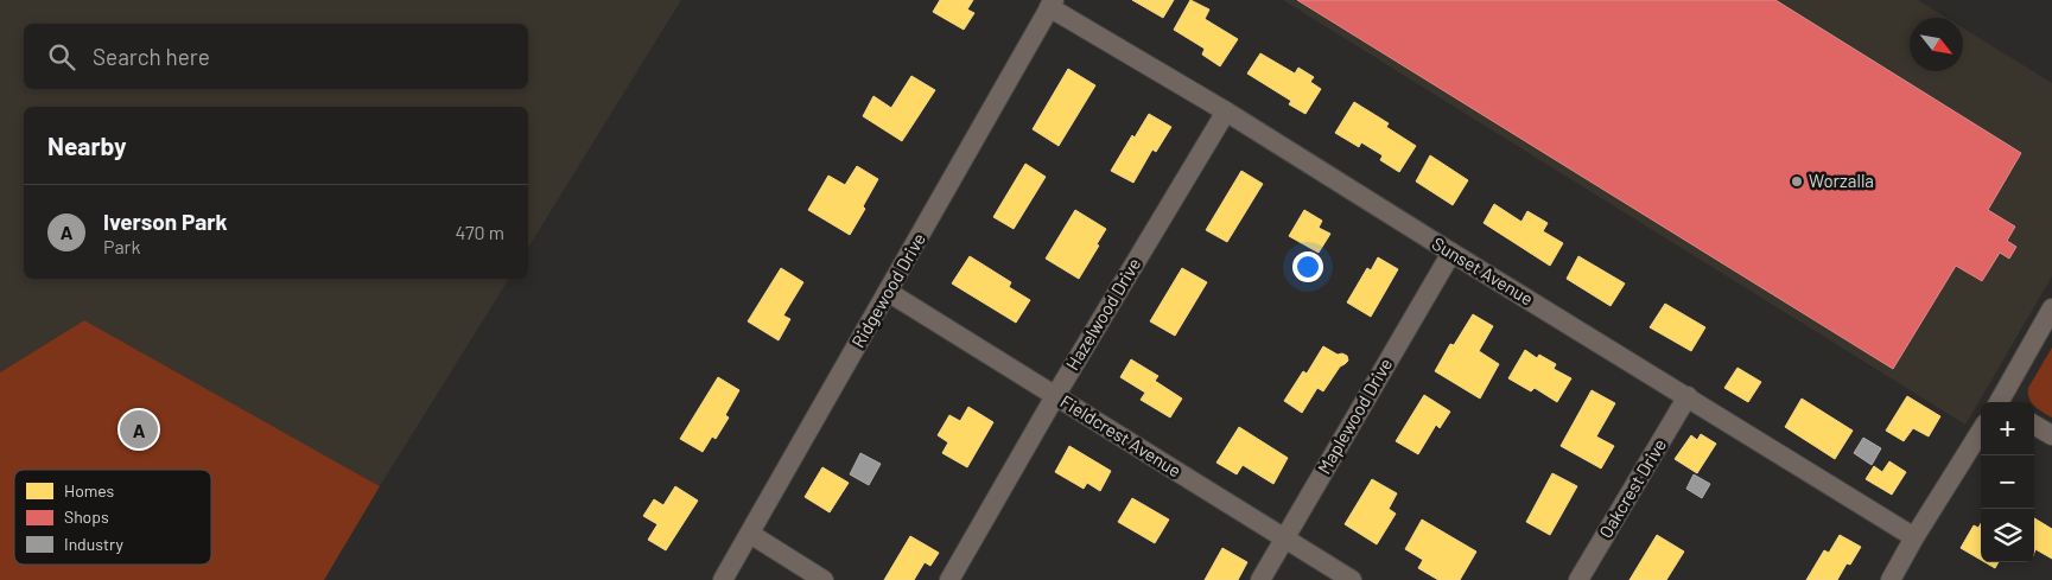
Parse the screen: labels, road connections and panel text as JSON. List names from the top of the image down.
{
  "streets": {
    "street": [
      "Sunset Avenue",
      "Ridgewood Drive",
      "Hazelwood Drive",
      "Maplewood Drive",
      "Fieldcrest Avenue",
      "Oakcrest Drive"
    ]
  },
  "crossings": [
    ["Sunset Avenue", "Ridgewood Drive"],
    ["Sunset Avenue", "Hazelwood Drive"],
    ["Sunset Avenue", "Maplewood Drive"],
    ["Sunset Avenue", "Oakcrest Drive"],
    ["Ridgewood Drive", "Fieldcrest Avenue"],
    ["Hazelwood Drive", "Fieldcrest Avenue"],
    ["Maplewood Drive", "Fieldcrest Avenue"]
  ],
  "places": ["Worzalla"],
  "legend": ["Homes", "Shops", "Industry"],
  "north": "bottom right",
  "page": {
    "search": "Search here",
    "heading": "Nearby",
    "list": [
      {
        "mark": "A",
        "name": "Iverson Park",
        "note": "Park",
        "value": "470 m"
      }
    ],
    "map_buttons": ["+", "−"],
    "pins": "A"
  }
}
